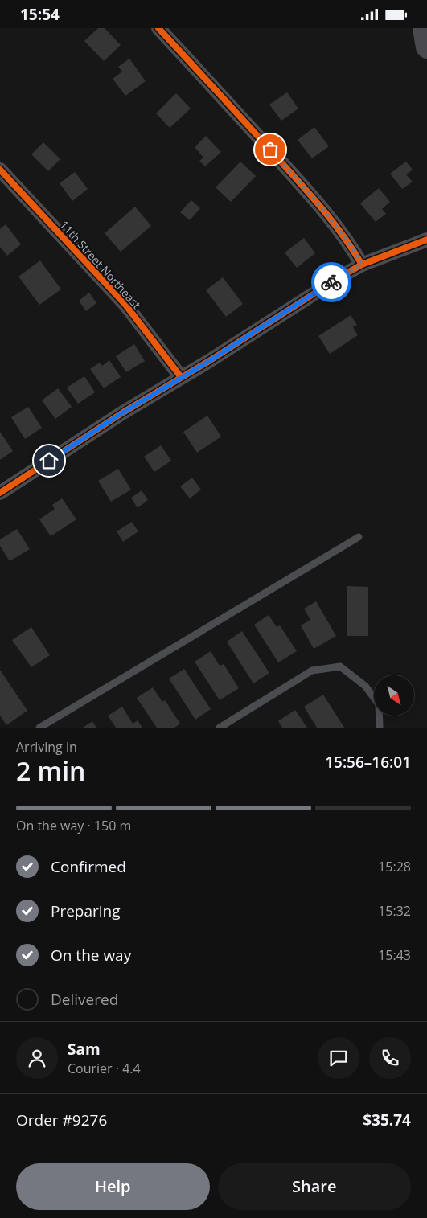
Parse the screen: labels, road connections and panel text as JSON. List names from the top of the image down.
{
  "streets": {
    "street": ["11th Street Northeast"]
  },
  "north": "bottom right",
  "page": {
    "status": "15:54",
    "heading": ["2 min", "Arriving in", "15:56–16:01"],
    "panel": [
      "Sam",
      "Courier · 4.4",
      "Order #9276",
      "$35.74"
    ],
    "bar": "On the way · 150 m",
    "list": [
      ["Confirmed", "15:28"],
      ["Preparing", "15:32"],
      ["On the way", "15:43"],
      "Delivered"
    ],
    "buttons": ["Help", "Share"]
  }
}
